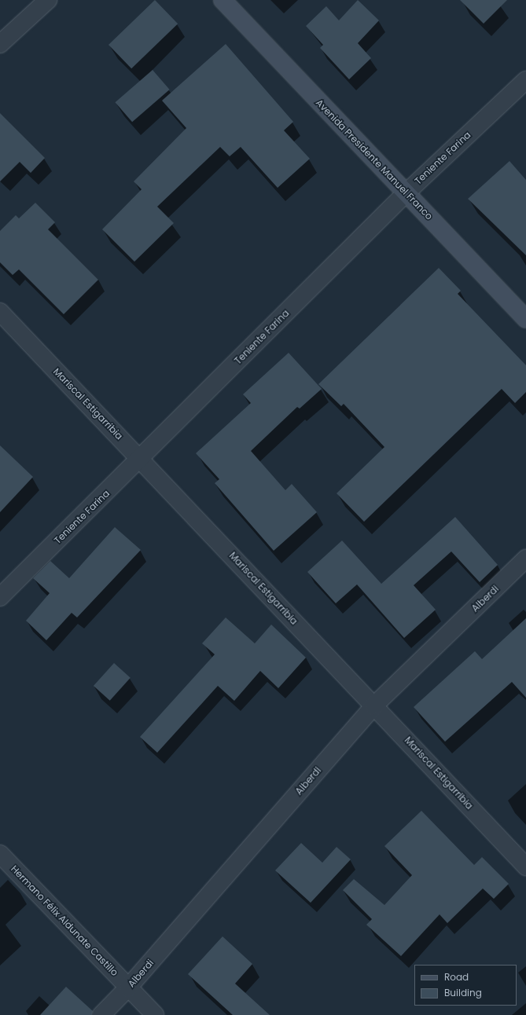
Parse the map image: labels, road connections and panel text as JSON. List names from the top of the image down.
{
  "streets": {
    "main road": ["Avenida Presidente Manuel Franco"],
    "street": [
      "Teniente Farina",
      "Mariscal Estigarribia",
      "Alberdi",
      "Hermano Félix Aldunate Castillo"
    ]
  },
  "crossings": [
    ["Teniente Farina", "Avenida Presidente Manuel Franco"],
    ["Teniente Farina", "Mariscal Estigarribia"],
    ["Mariscal Estigarribia", "Alberdi"],
    ["Alberdi", "Hermano Félix Aldunate Castillo"]
  ],
  "legend": ["Road", "Building"]
}
